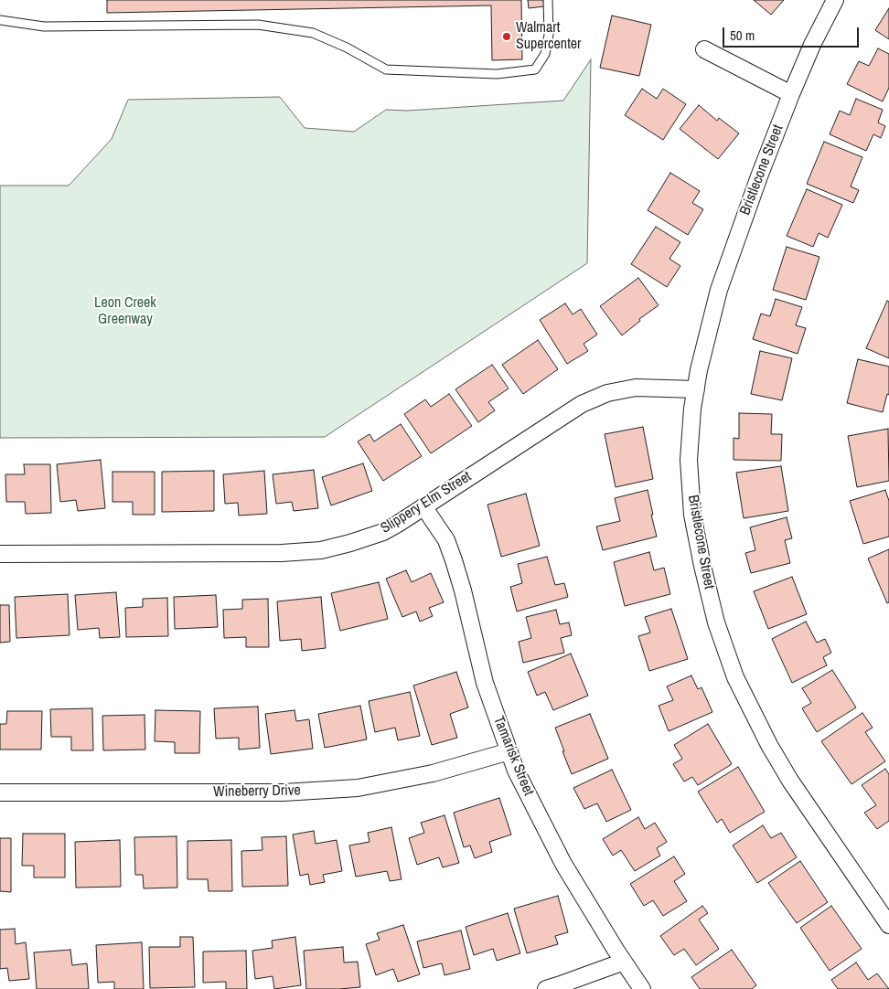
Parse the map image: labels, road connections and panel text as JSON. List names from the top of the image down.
{
  "streets": {
    "street": [
      "Bristlecone Street",
      "Slippery Elm Street",
      "Tamarisk Street",
      "Wineberry Drive"
    ]
  },
  "crossings": [
    ["Bristlecone Street", "Slippery Elm Street"],
    ["Slippery Elm Street", "Tamarisk Street"],
    ["Tamarisk Street", "Wineberry Drive"]
  ],
  "parks": ["Leon Creek Greenway"],
  "places": ["Walmart Supercenter"],
  "scale_bar": "50 m"
}
